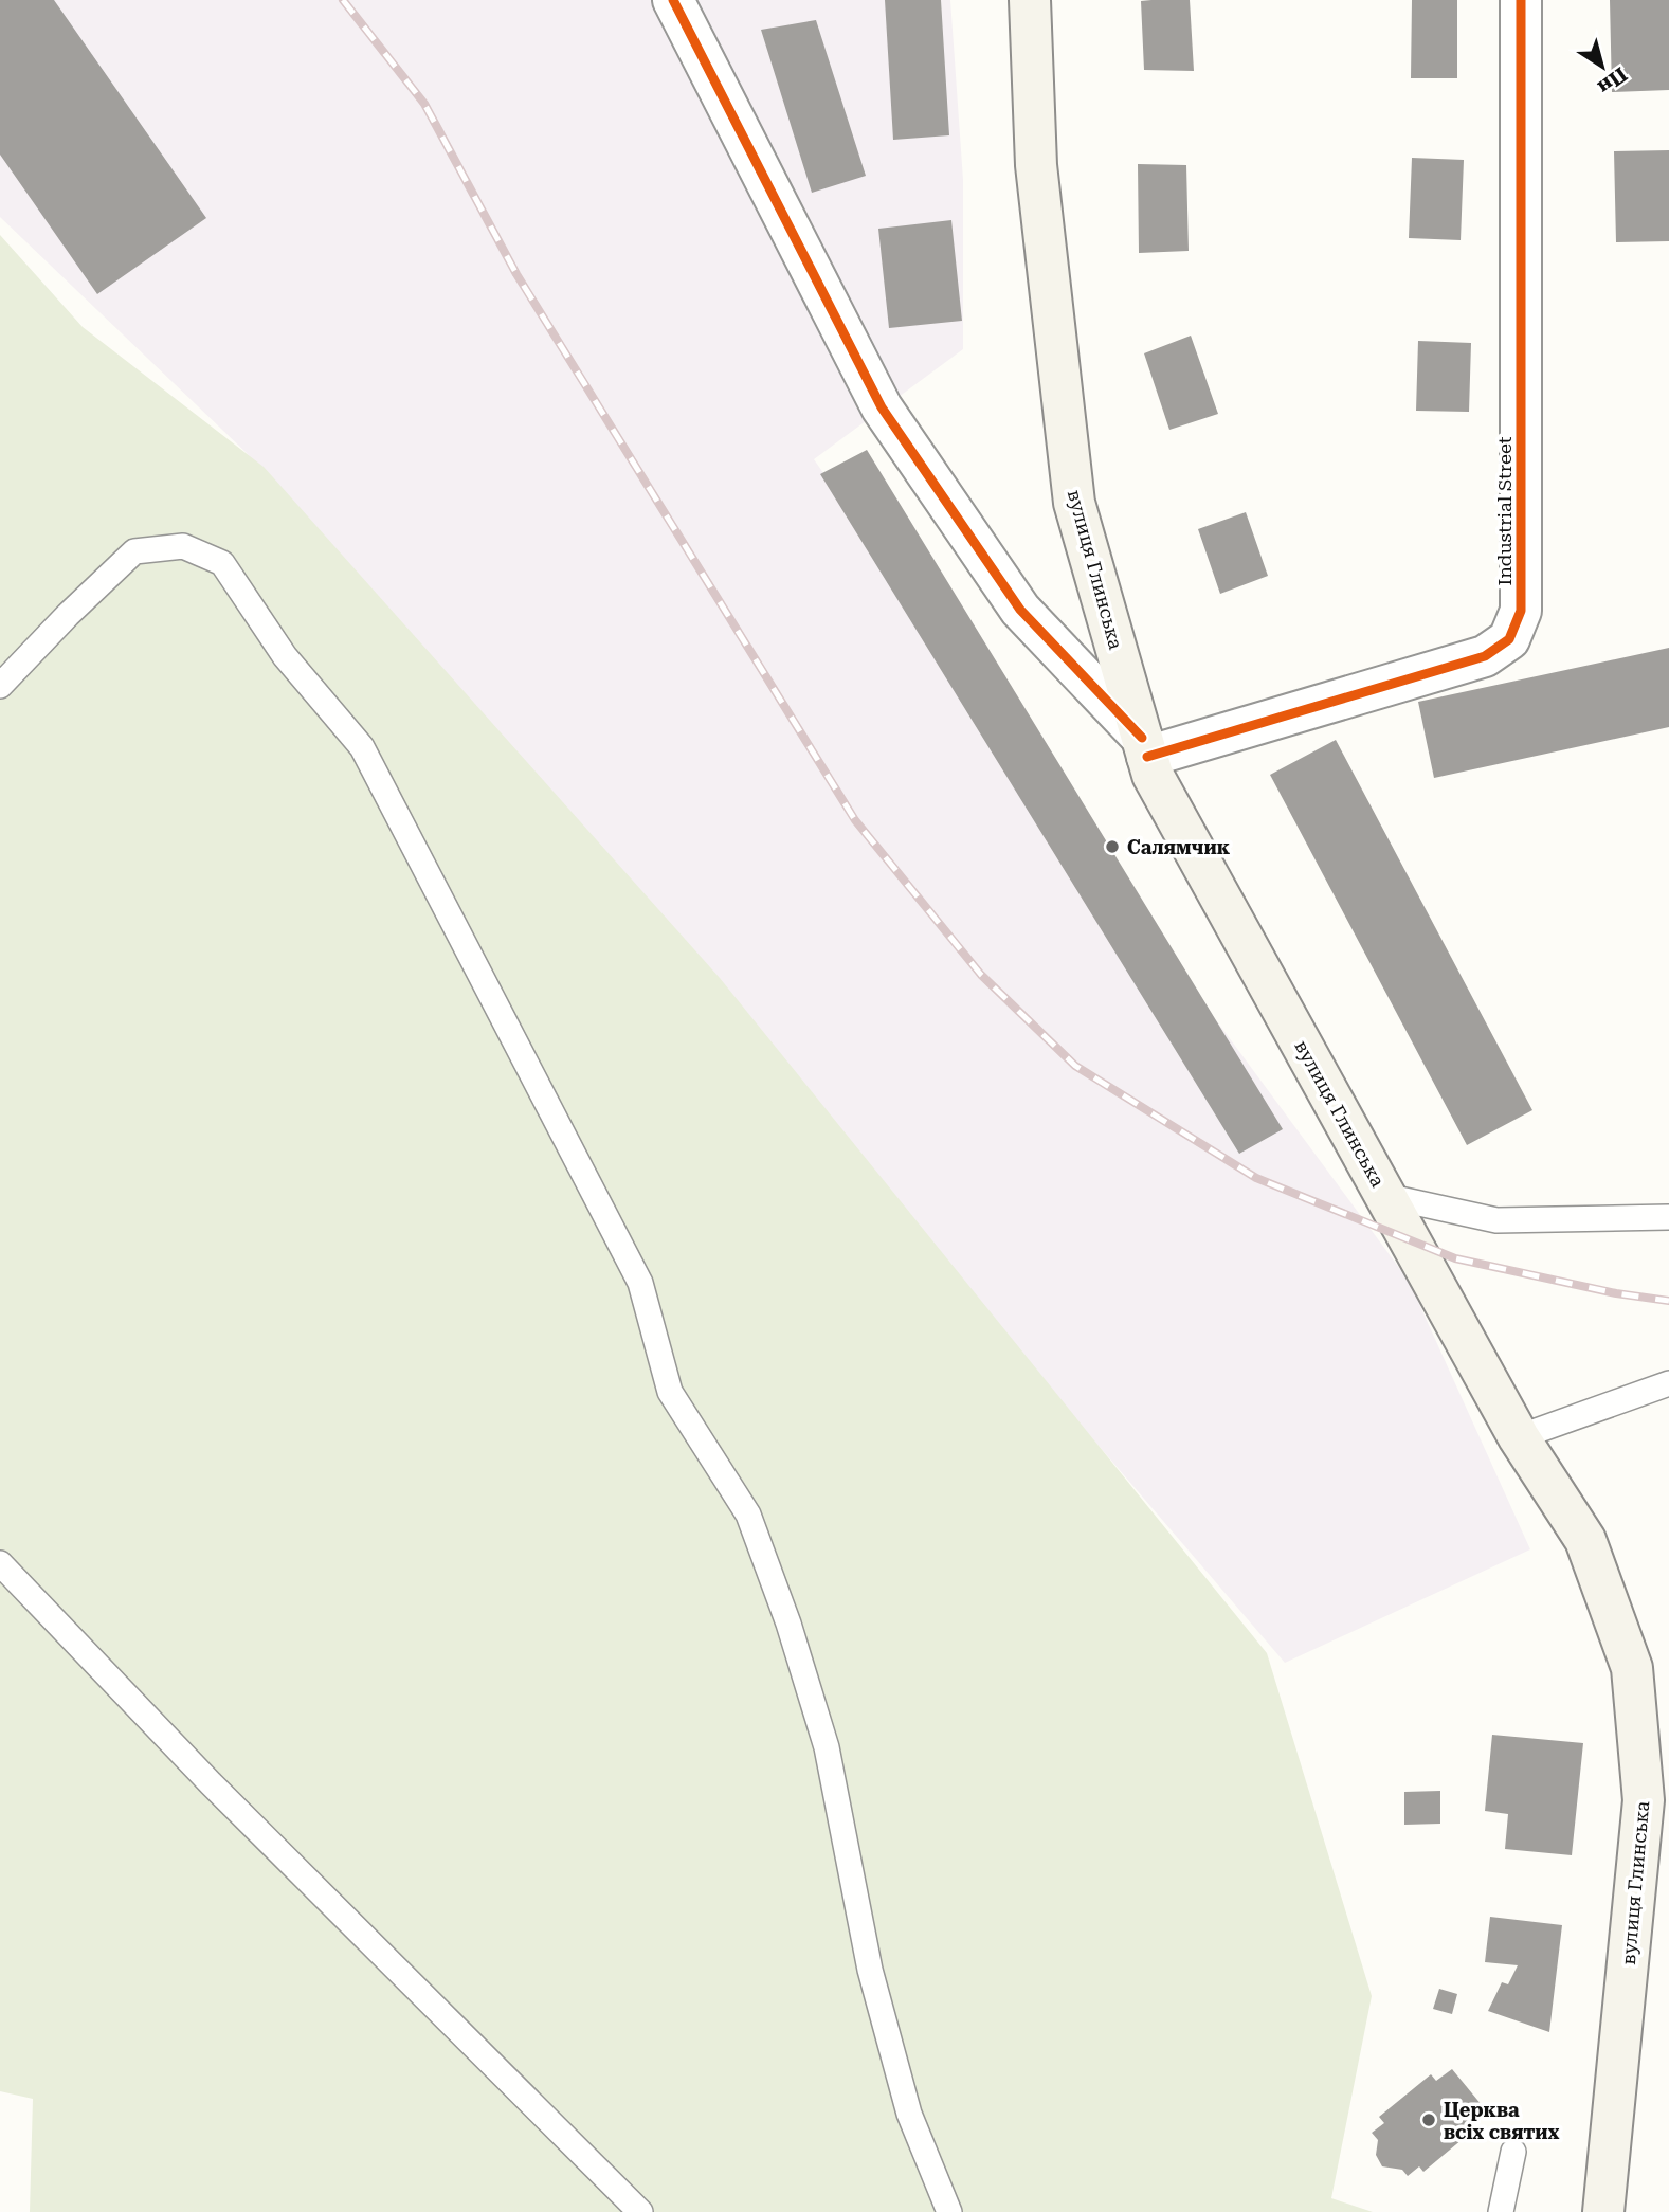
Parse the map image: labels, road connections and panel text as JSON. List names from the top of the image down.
{
  "streets": {
    "main road": ["вулиця Глинська"],
    "street": ["Industrial Street"]
  },
  "crossings": [
    ["Industrial Street", "вулиця Глинська"]
  ],
  "places": ["Салямчик", "Церква всіх святих"],
  "north": "bottom right"
}
